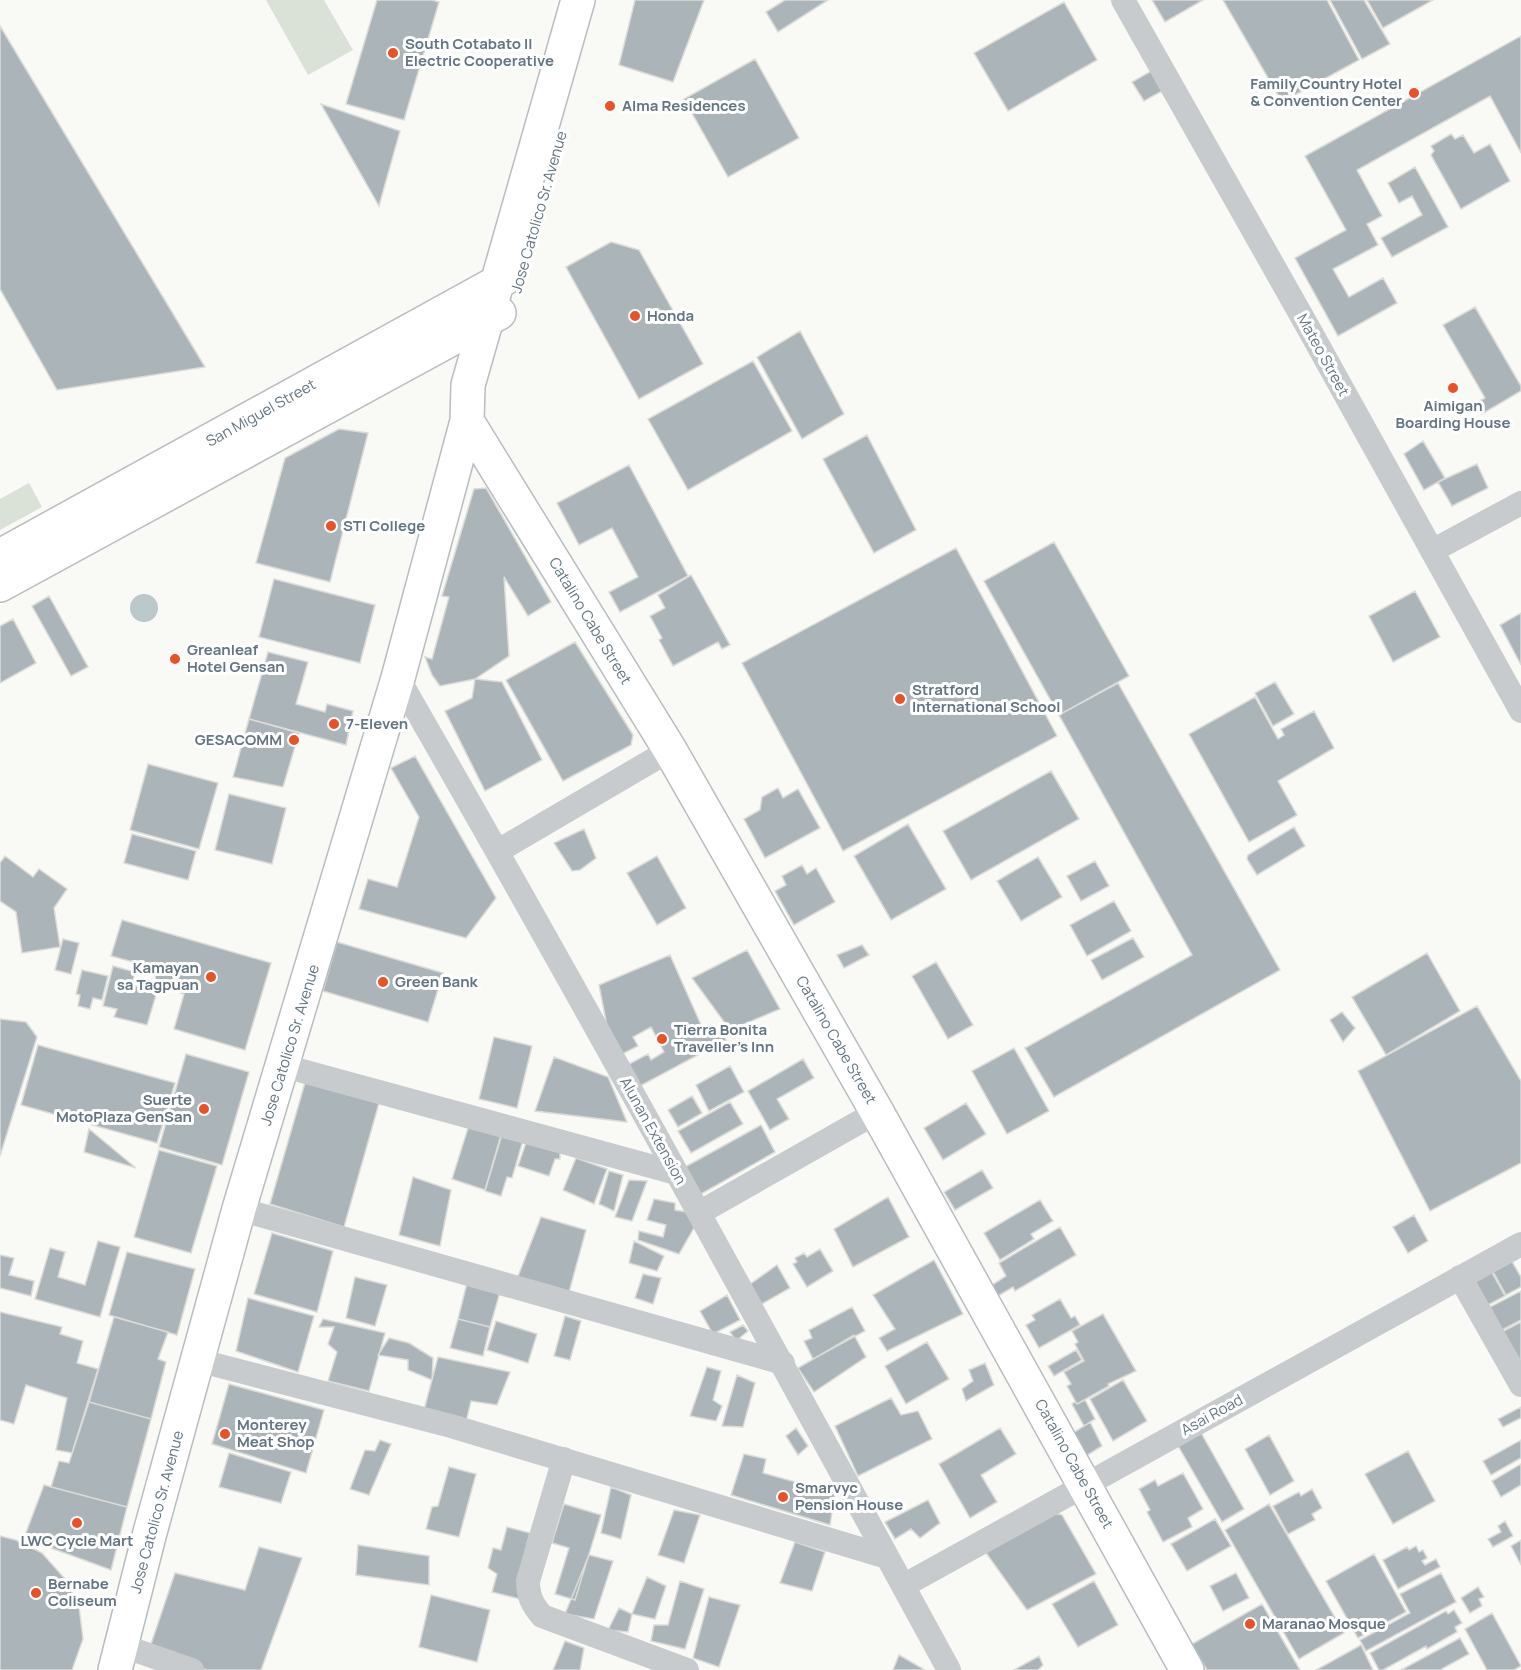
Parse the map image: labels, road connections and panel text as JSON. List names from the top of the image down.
{
  "streets": {
    "street": [
      "Jose Catolico Sr. Avenue",
      "Mateo Street",
      "San Miguel Street",
      "Catalino Cabe Street",
      "Alunan Extension",
      "Asai Road"
    ]
  },
  "crossings": [
    ["Jose Catolico Sr. Avenue", "San Miguel Street"],
    ["Jose Catolico Sr. Avenue", "Catalino Cabe Street"],
    ["Jose Catolico Sr. Avenue", "Alunan Extension"],
    ["Catalino Cabe Street", "Asai Road"],
    ["Alunan Extension", "Asai Road"]
  ],
  "places": [
    "South Cotabato II Electric Cooperative",
    "Family Country Hotel & Convention Center",
    "Alma Residences",
    "Honda",
    "Aimigan Boarding House",
    "STI College",
    "Greanleaf Hotel Gensan",
    "Stratford International School",
    "7-Eleven",
    "GESACOMM",
    "Kamayan sa Tagpuan",
    "Green Bank",
    "Tierra Bonita Traveller's Inn",
    "Suerte MotoPlaza GenSan",
    "Monterey Meat Shop",
    "Smarvyc Pension House",
    "LWC Cycle Mart",
    "Bernabe Coliseum",
    "Maranao Mosque"
  ]
}
